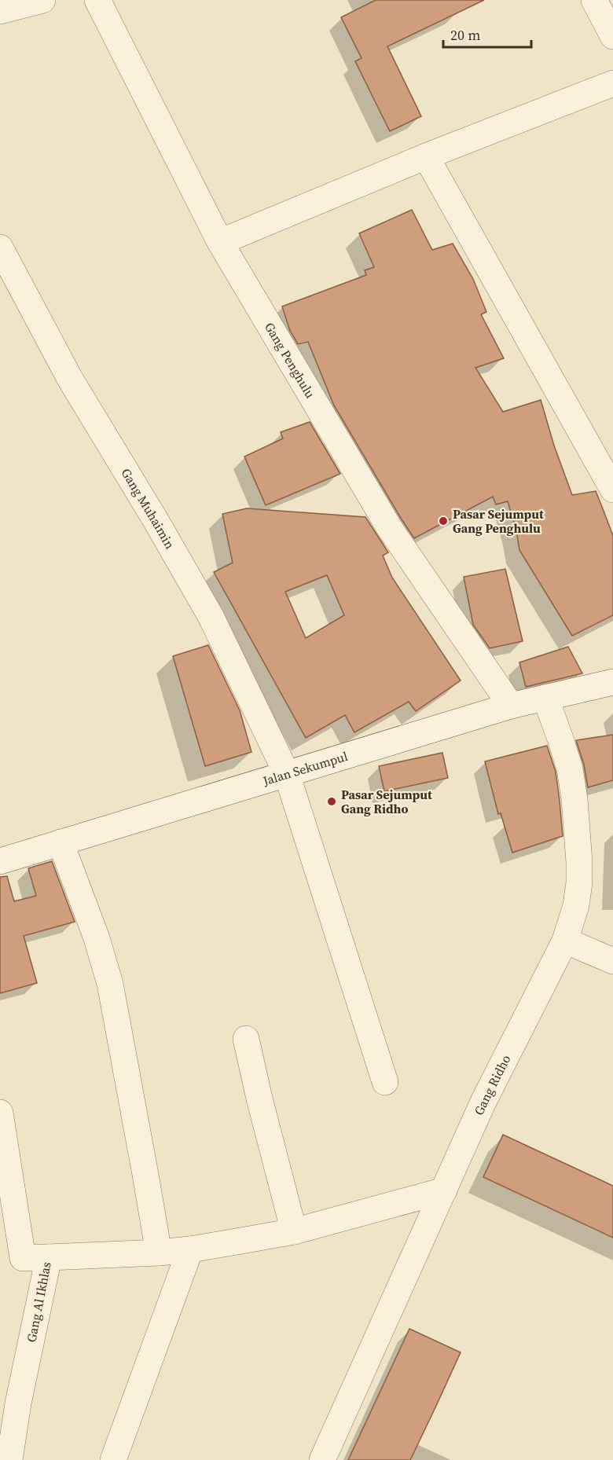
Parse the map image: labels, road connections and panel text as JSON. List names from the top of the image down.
{
  "streets": {
    "street": [
      "Gang Penghulu",
      "Gang Muhaimin",
      "Jalan Sekumpul",
      "Gang Ridho",
      "Gang Al Ikhlas"
    ]
  },
  "crossings": [
    ["Gang Penghulu", "Jalan Sekumpul"],
    ["Gang Muhaimin", "Jalan Sekumpul"],
    ["Jalan Sekumpul", "Gang Ridho"]
  ],
  "places": ["Pasar Sejumput Gang Penghulu", "Pasar Sejumput Gang Ridho"],
  "scale_bar": "20 m"
}
